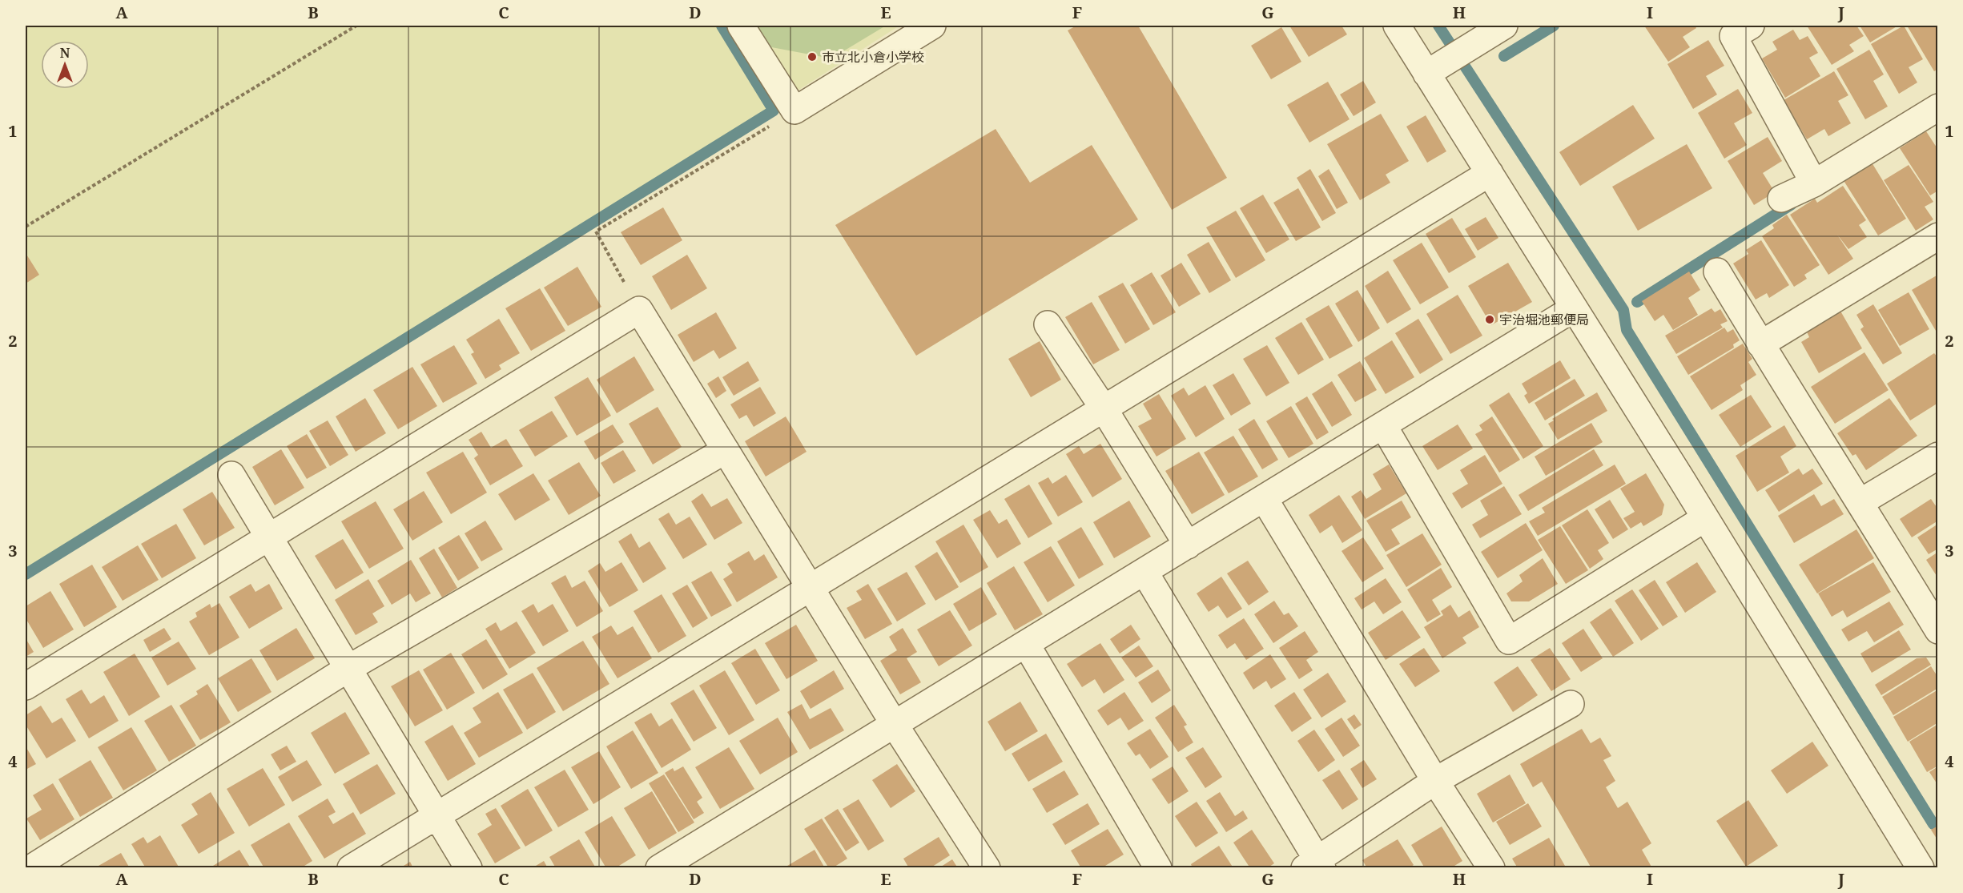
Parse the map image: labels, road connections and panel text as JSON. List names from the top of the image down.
{
  "places": ["市立北小倉小学校", "宇治堀池郵便局"],
  "north": "top",
  "grid": {
    "columns": [
      "A",
      "B",
      "C",
      "D",
      "E",
      "F",
      "G",
      "H",
      "I",
      "J"
    ],
    "rows": [
      "1",
      "2",
      "3",
      "4"
    ]
  }
}
